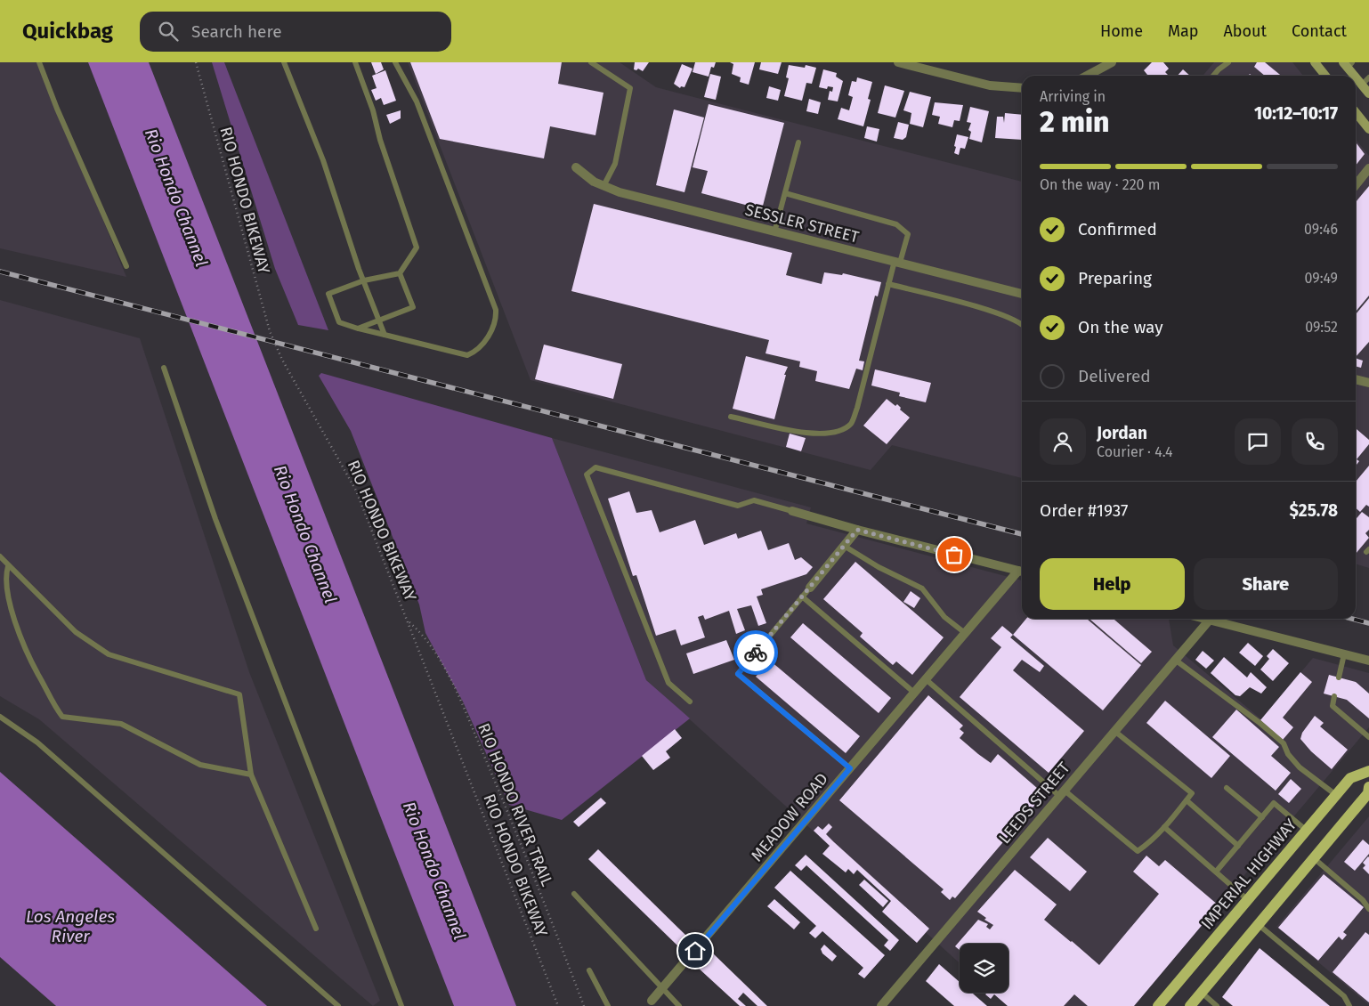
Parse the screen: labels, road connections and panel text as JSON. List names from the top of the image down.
{
  "streets": {
    "main road": ["IMPERIAL HIGHWAY"],
    "street": ["SESSLER STREET", "LEEDS STREET", "MEADOW ROAD"],
    "path": ["RIO HONDO BIKEWAY", "RIO HONDO RIVER TRAIL"]
  },
  "crossings": [
    ["RIO HONDO BIKEWAY", "RIO HONDO RIVER TRAIL"]
  ],
  "water": ["Rio Hondo Channel", "Los Angeles River"],
  "page": {
    "header": "Quickbag",
    "search": "Search here",
    "nav": [
      "Home",
      "Map",
      "About",
      "Contact"
    ],
    "heading": ["2 min", "Arriving in", "10:12–10:17"],
    "panel": [
      "Jordan",
      "Courier · 4.4",
      "Order #1937",
      "$25.78"
    ],
    "bar": "On the way · 220 m",
    "list": [
      ["Confirmed", "09:46"],
      ["Preparing", "09:49"],
      ["On the way", "09:52"],
      "Delivered"
    ],
    "buttons": ["Help", "Share"]
  }
}
